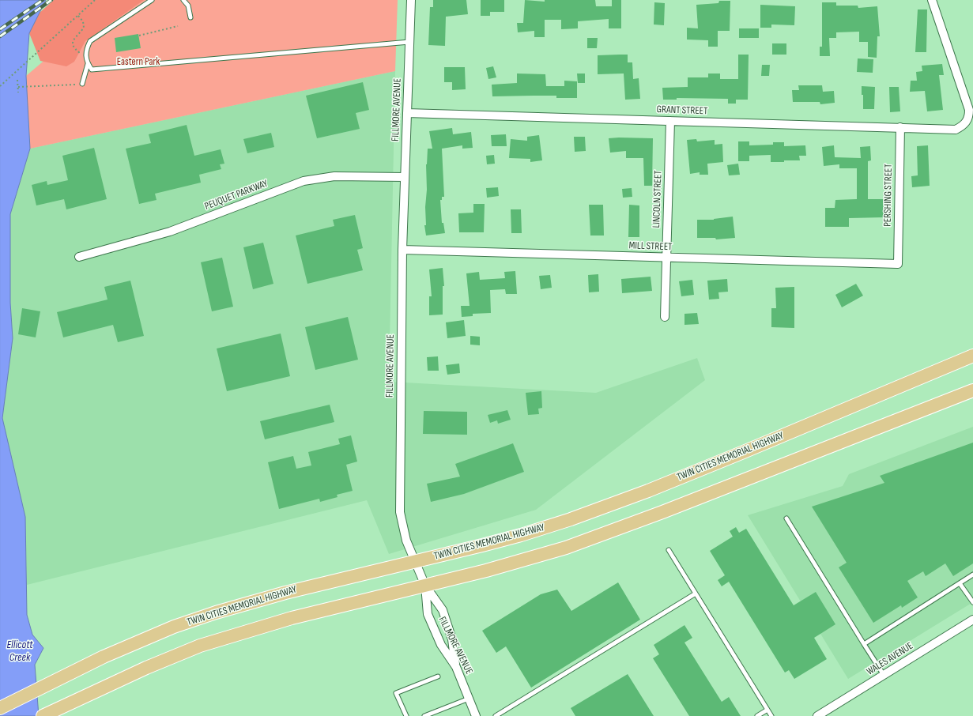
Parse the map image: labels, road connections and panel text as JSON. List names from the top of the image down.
{
  "streets": {
    "main road": ["TWIN CITIES MEMORIAL HIGHWAY"],
    "street": [
      "FILLMORE AVENUE",
      "GRANT STREET",
      "PEUQUET PARKWAY",
      "PERSHING STREET",
      "LINCOLN STREET",
      "MILL STREET",
      "WALES AVENUE"
    ]
  },
  "crossings": [
    ["FILLMORE AVENUE", "GRANT STREET"],
    ["FILLMORE AVENUE", "PEUQUET PARKWAY"],
    ["FILLMORE AVENUE", "MILL STREET"],
    ["FILLMORE AVENUE", "TWIN CITIES MEMORIAL HIGHWAY"],
    ["GRANT STREET", "PERSHING STREET"],
    ["GRANT STREET", "LINCOLN STREET"],
    ["PERSHING STREET", "MILL STREET"],
    ["LINCOLN STREET", "MILL STREET"]
  ],
  "water": ["Ellicott Creek"],
  "parks": ["Eastern Park"]
}
